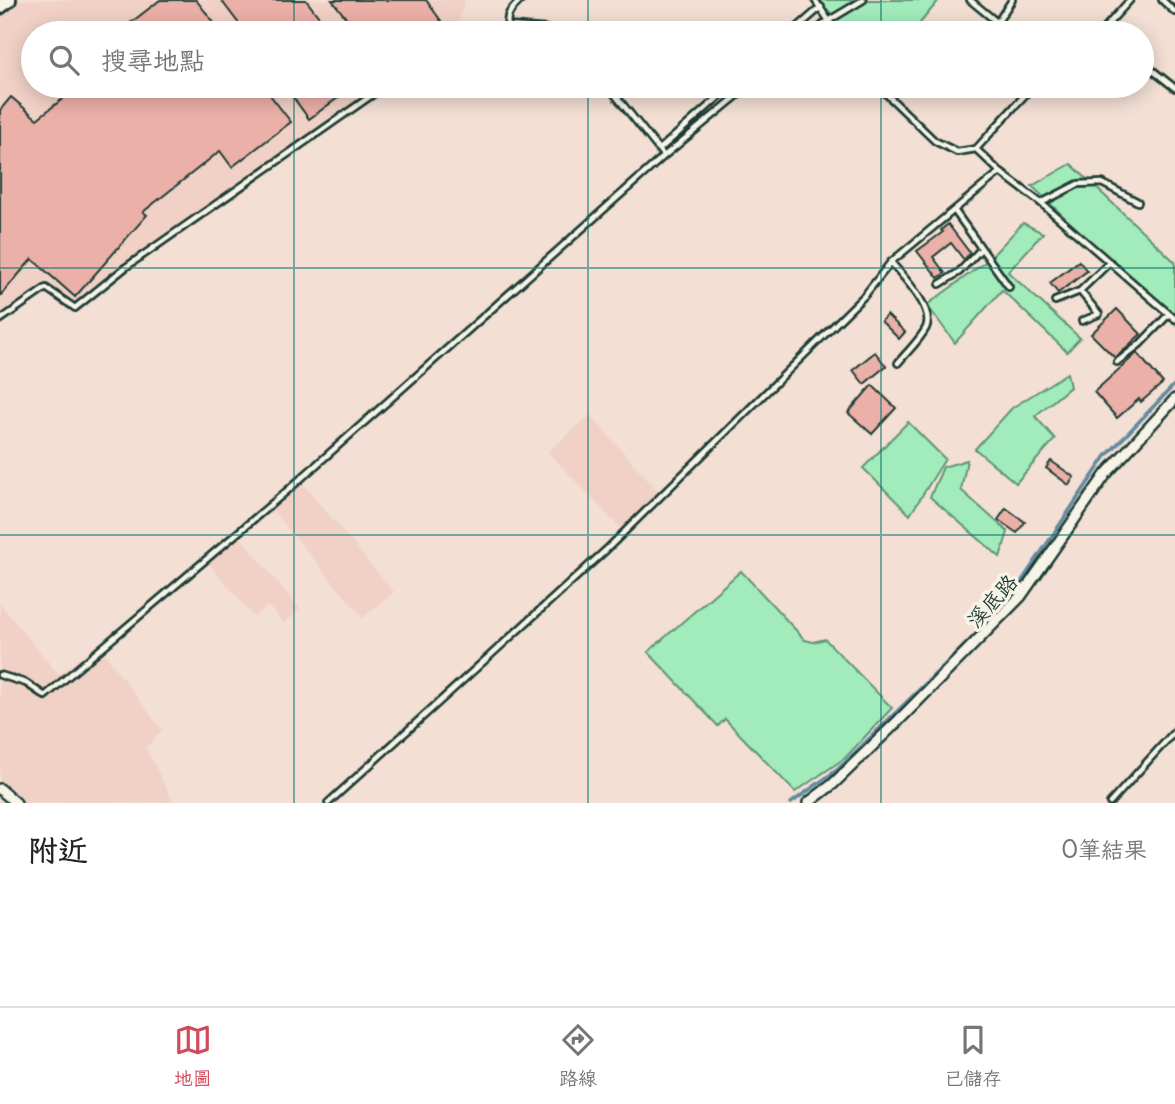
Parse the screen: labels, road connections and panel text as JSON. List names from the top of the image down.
{
  "streets": {
    "street": ["溪底路"]
  },
  "page": {
    "search": "搜尋地點",
    "heading": ["附近", "0筆結果"],
    "nav": ["地圖", "路線", "已儲存"]
  }
}
